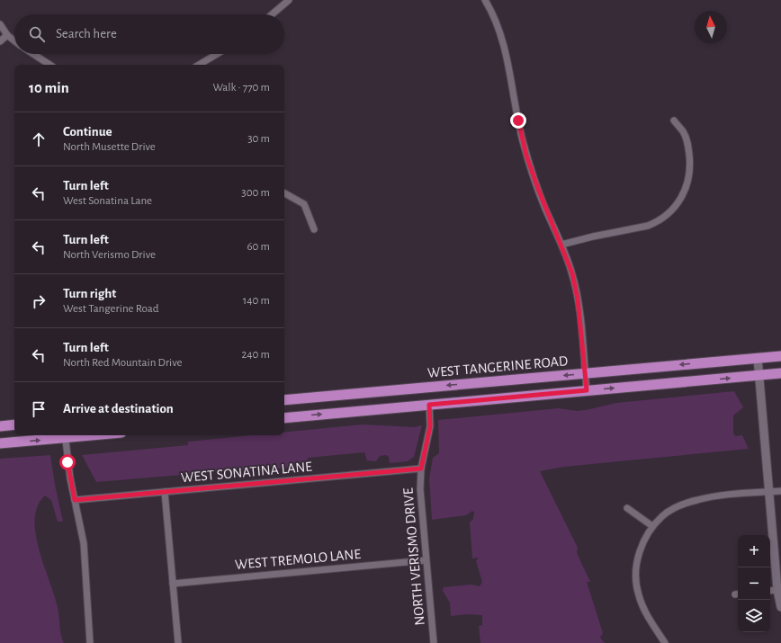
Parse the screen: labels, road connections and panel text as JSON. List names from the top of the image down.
{
  "streets": {
    "main road": ["WEST TANGERINE ROAD"],
    "street": ["WEST SONATINA LANE", "NORTH VERISMO DRIVE", "WEST TREMOLO LANE"]
  },
  "crossings": [
    ["WEST SONATINA LANE", "NORTH VERISMO DRIVE"],
    ["NORTH VERISMO DRIVE", "WEST TREMOLO LANE"]
  ],
  "north": "top",
  "page": {
    "search": "Search here",
    "heading": ["10 min", "Walk · 770 m"],
    "list": [
      ["Continue", "North Musette Drive", "30 m"],
      ["Turn left", "West Sonatina Lane", "300 m"],
      ["Turn left", "North Verismo Drive", "60 m"],
      ["Turn right", "West Tangerine Road", "140 m"],
      ["Turn left", "North Red Mountain Drive", "240 m"],
      "Arrive at destination"
    ],
    "map_buttons": ["+", "−"]
  }
}
